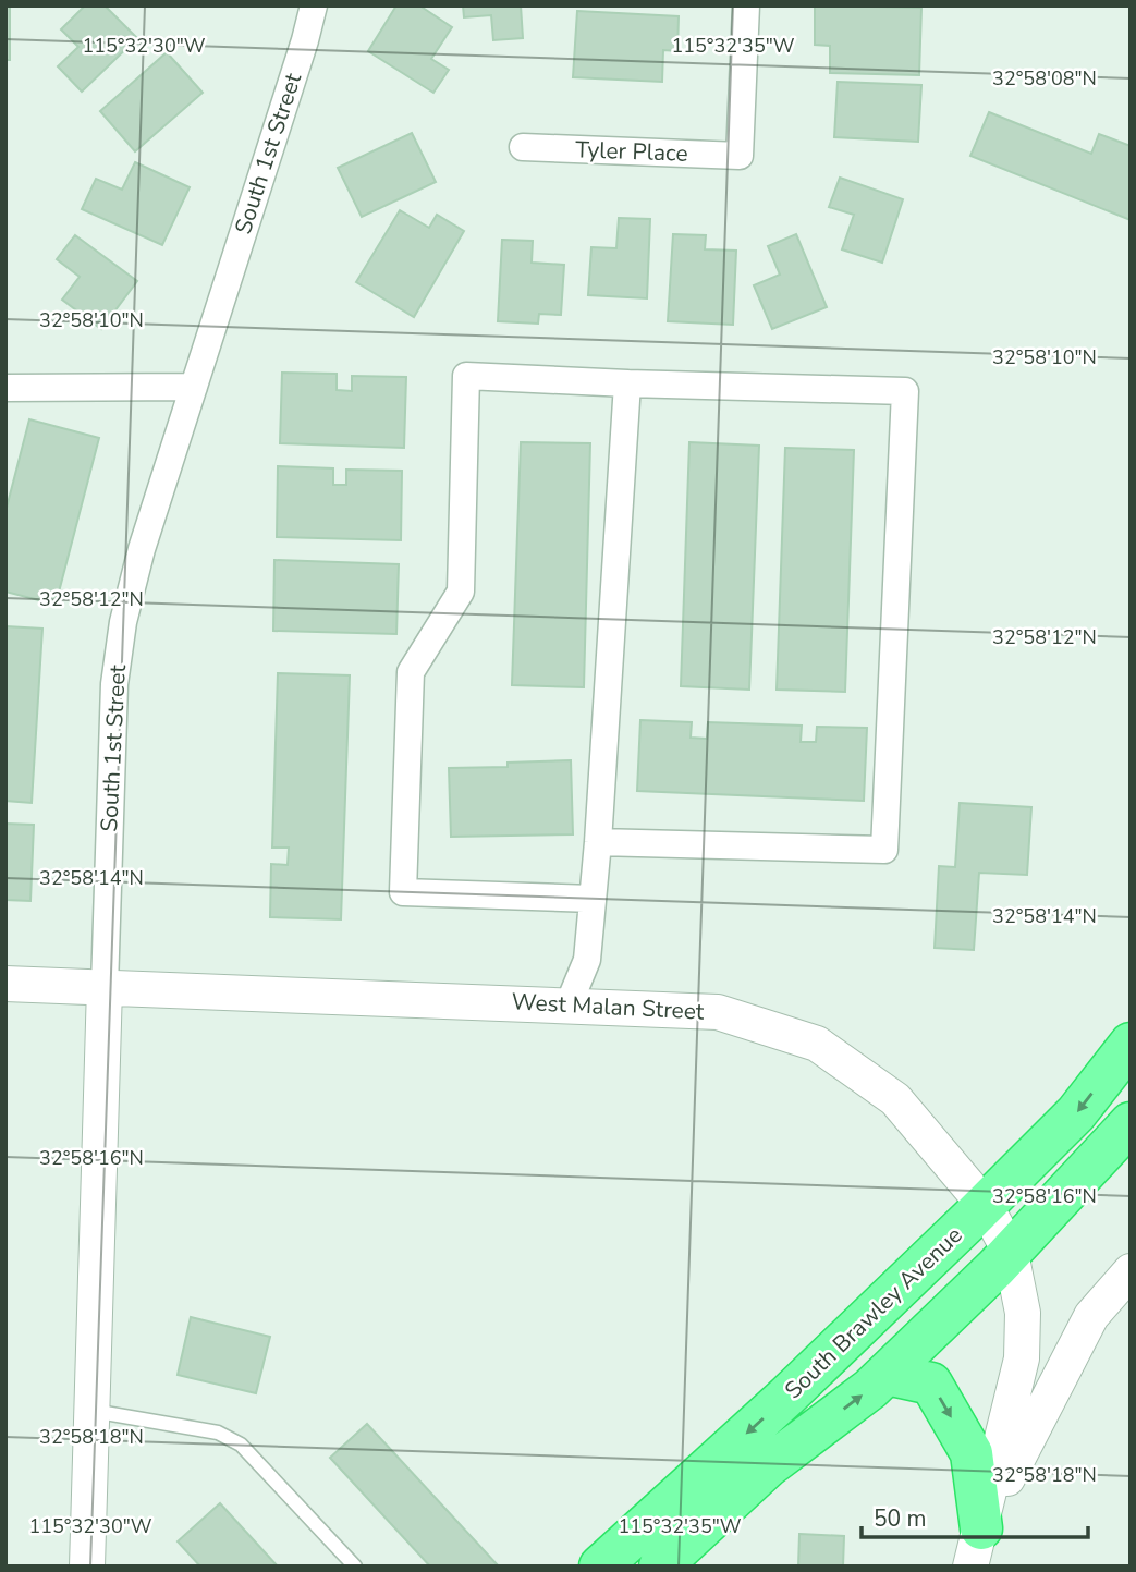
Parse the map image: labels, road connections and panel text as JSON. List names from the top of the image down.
{
  "streets": {
    "highway": ["South Brawley Avenue"],
    "street": ["Tyler Place", "South 1st Street", "West Malan Street"]
  },
  "crossings": [
    ["South 1st Street", "West Malan Street"],
    ["West Malan Street", "South Brawley Avenue"]
  ],
  "scale_bar": "50 m",
  "coordinates": [
    "115°32'30\"W",
    "115°32'35\"W",
    "32°58'08\"N",
    "32°58'10\"N",
    "32°58'12\"N",
    "32°58'14\"N",
    "32°58'16\"N",
    "32°58'18\"N"
  ]
}
